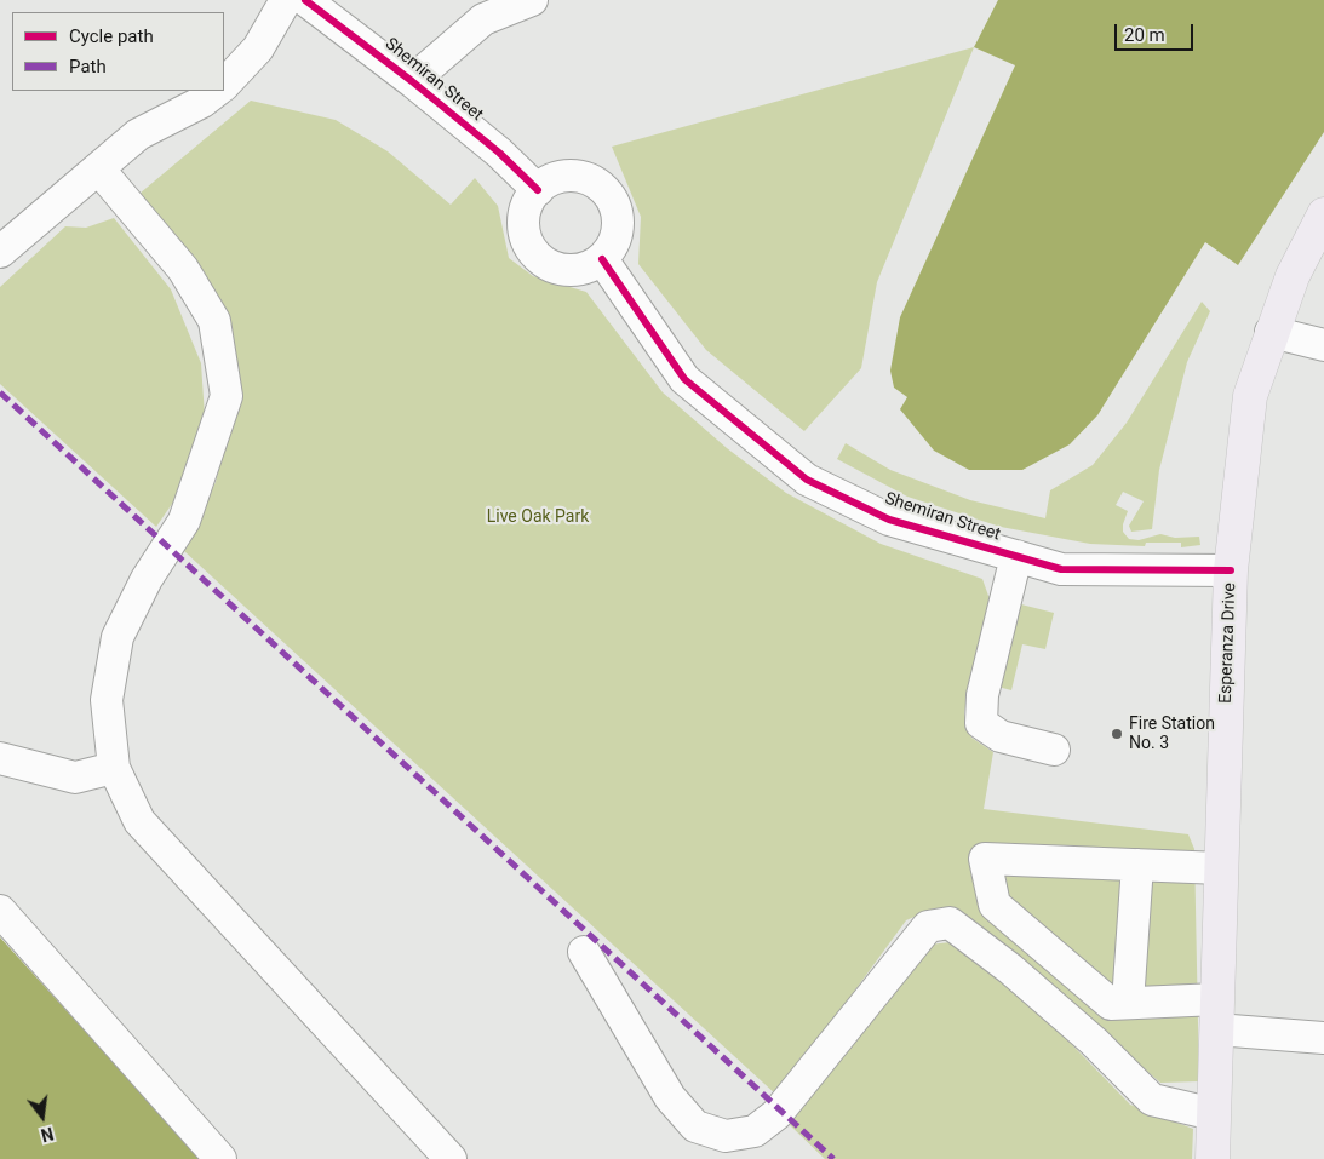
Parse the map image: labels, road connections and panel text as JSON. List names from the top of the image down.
{
  "streets": {
    "main road": ["Esperanza Drive"],
    "street": ["Shemiran Street"]
  },
  "crossings": [
    ["Shemiran Street", "Esperanza Drive"]
  ],
  "parks": ["Live Oak Park"],
  "places": ["Fire Station No. 3"],
  "legend": ["Cycle path", "Path"],
  "scale_bar": "20 m",
  "north": "bottom"
}
